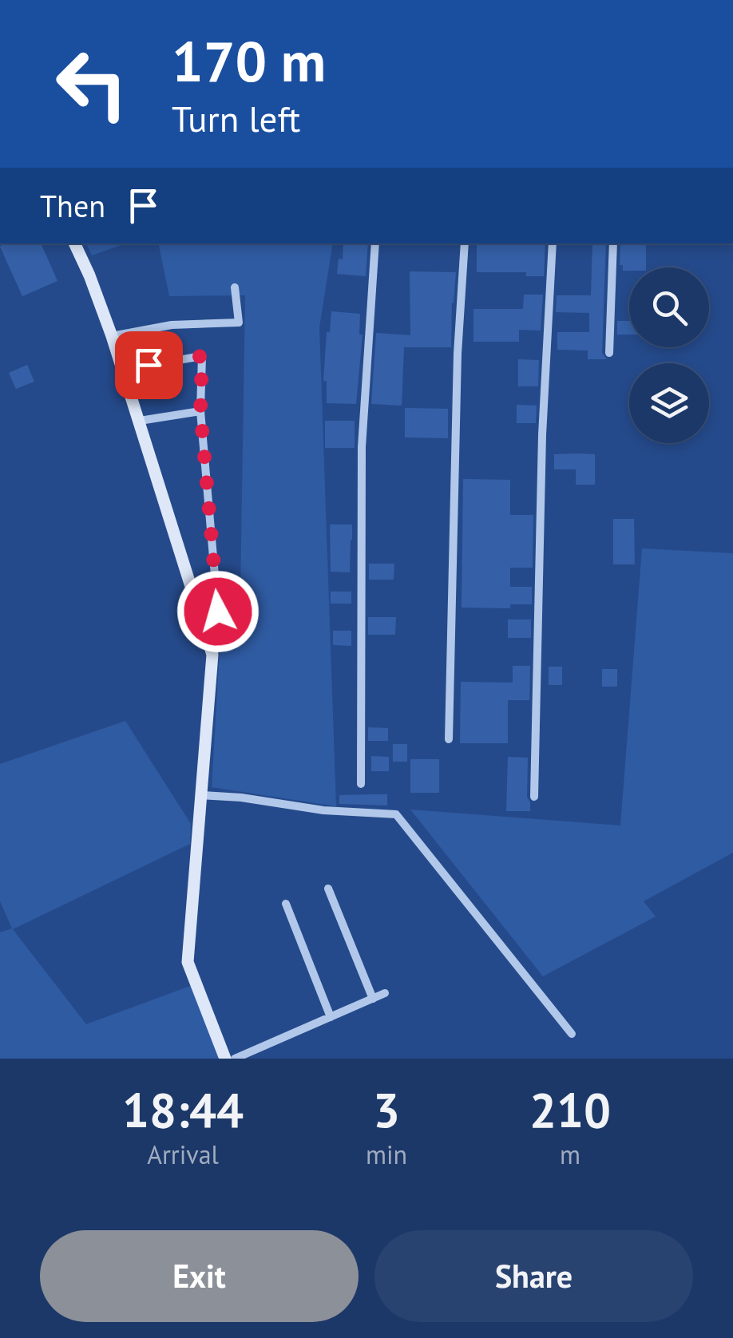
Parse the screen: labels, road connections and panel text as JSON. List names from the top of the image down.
{
  "page": {
    "turn": ["170 m", "Turn left"],
    "then": "Then",
    "eta": [
      "18:44",
      "Arrival",
      "3",
      "min",
      "210",
      "m"
    ],
    "buttons": ["Exit", "Share"]
  }
}
